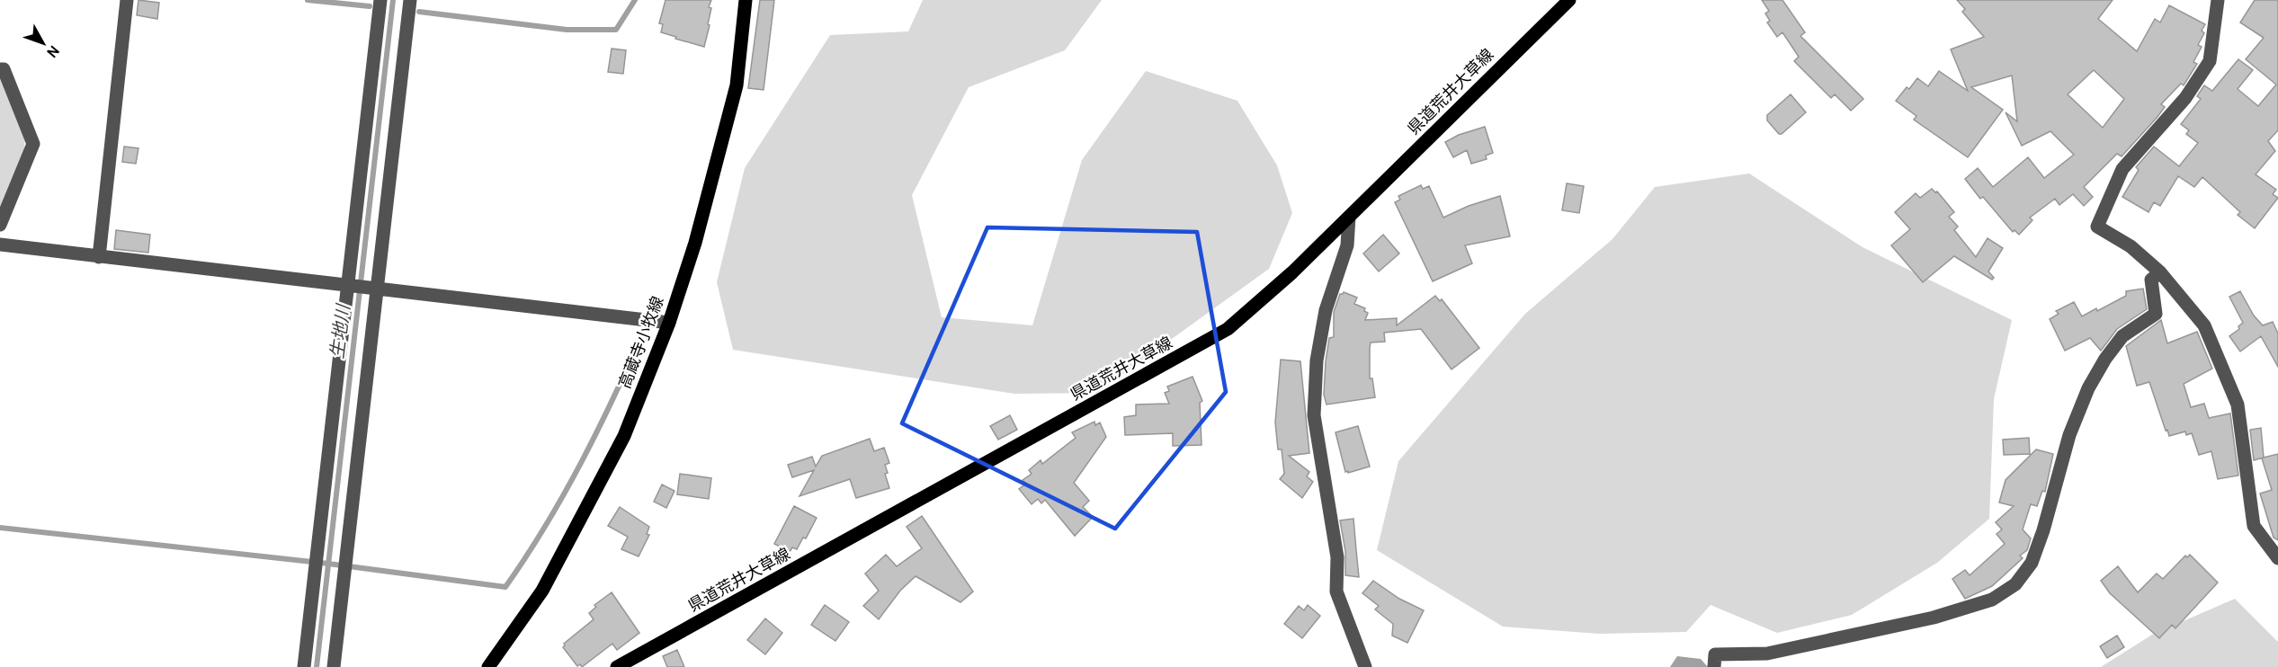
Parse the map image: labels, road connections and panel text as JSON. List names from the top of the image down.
{
  "streets": {
    "main road": ["県道荒井大草線", "高蔵寺小牧線"]
  },
  "water": ["生地川"],
  "north": "bottom right"
}
